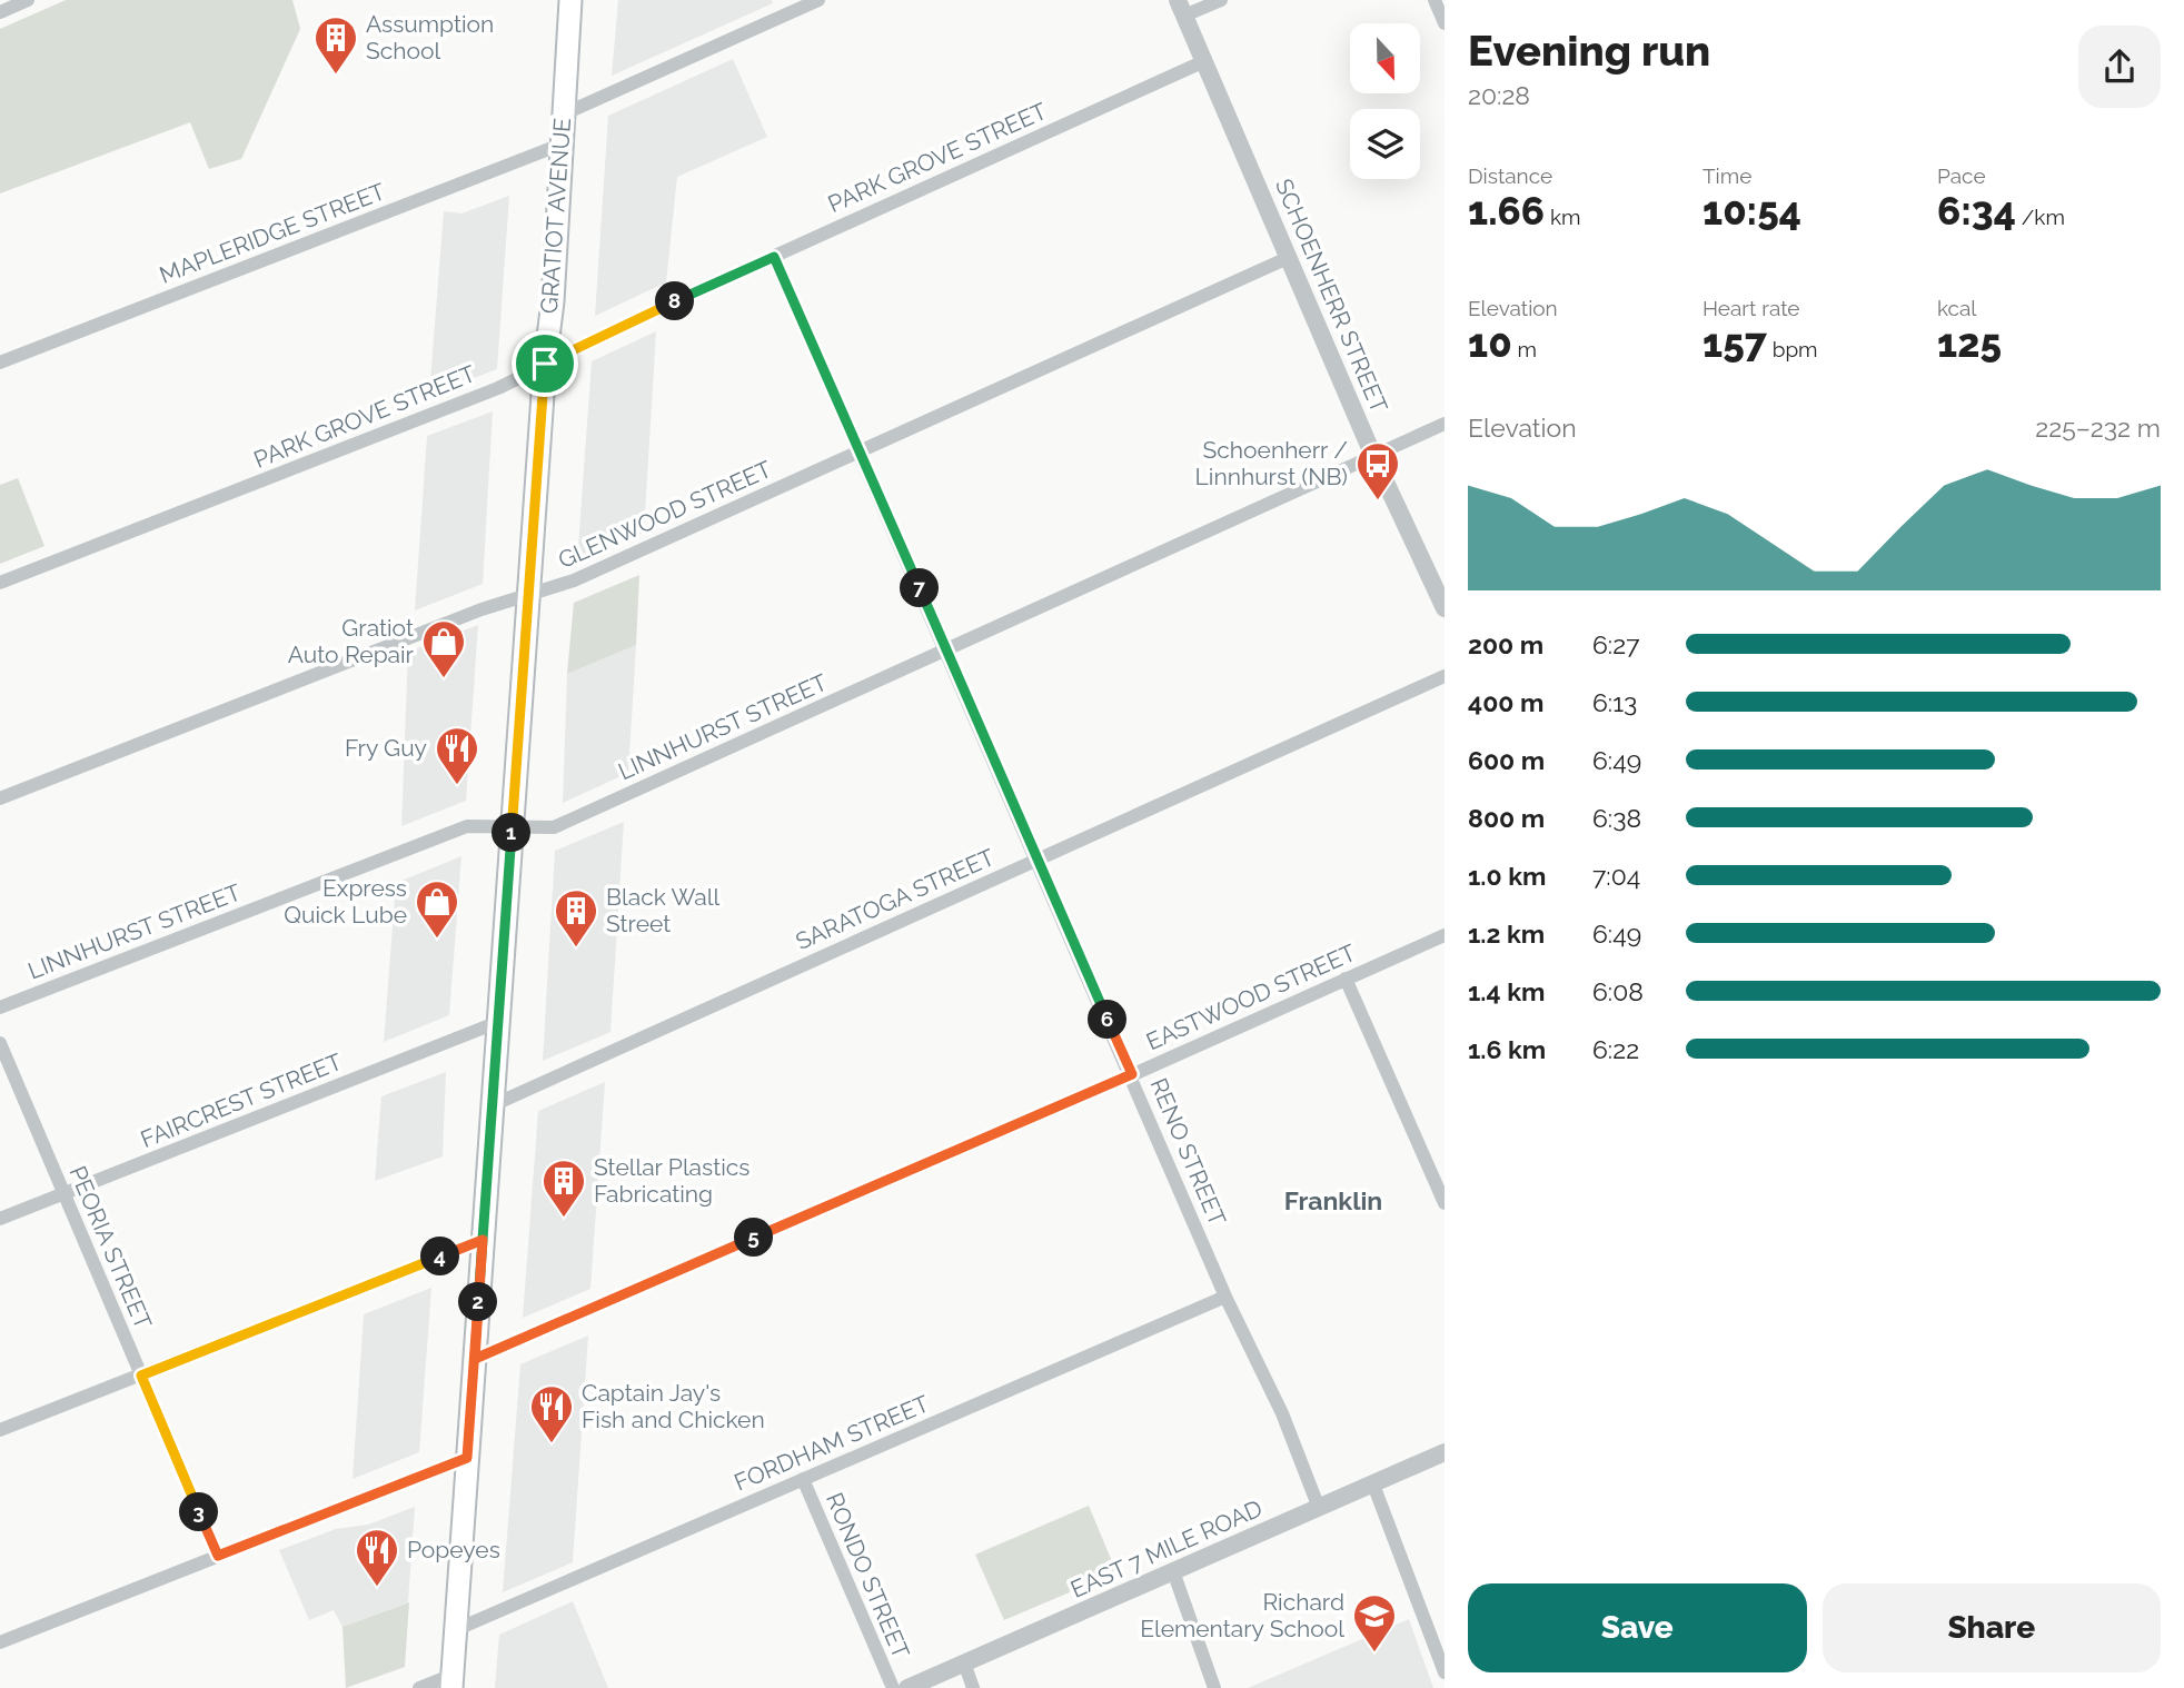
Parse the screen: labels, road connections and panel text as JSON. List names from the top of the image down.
{
  "streets": {
    "main road": ["GRATIOT AVENUE"],
    "street": [
      "PARK GROVE STREET",
      "MAPLERIDGE STREET",
      "SCHOENHERR STREET",
      "GLENWOOD STREET",
      "LINNHURST STREET",
      "SARATOGA STREET",
      "EASTWOOD STREET",
      "FAIRCREST STREET",
      "RENO STREET",
      "PEORIA STREET",
      "FORDHAM STREET",
      "EAST 7 MILE ROAD",
      "RONDO STREET"
    ]
  },
  "crossings": [
    ["PARK GROVE STREET", "GRATIOT AVENUE"],
    ["PARK GROVE STREET", "SCHOENHERR STREET"],
    ["PARK GROVE STREET", "RENO STREET"],
    ["GRATIOT AVENUE", "MAPLERIDGE STREET"],
    ["GRATIOT AVENUE", "GLENWOOD STREET"],
    ["GRATIOT AVENUE", "LINNHURST STREET"],
    ["GRATIOT AVENUE", "SARATOGA STREET"],
    ["GRATIOT AVENUE", "EASTWOOD STREET"],
    ["GRATIOT AVENUE", "FAIRCREST STREET"],
    ["GRATIOT AVENUE", "FORDHAM STREET"],
    ["SCHOENHERR STREET", "GLENWOOD STREET"],
    ["SCHOENHERR STREET", "LINNHURST STREET"],
    ["GLENWOOD STREET", "RENO STREET"],
    ["LINNHURST STREET", "RENO STREET"],
    ["SARATOGA STREET", "RENO STREET"],
    ["EASTWOOD STREET", "RENO STREET"],
    ["FAIRCREST STREET", "PEORIA STREET"],
    ["RENO STREET", "FORDHAM STREET"],
    ["RENO STREET", "EAST 7 MILE ROAD"],
    ["FORDHAM STREET", "RONDO STREET"]
  ],
  "districts": ["Franklin"],
  "places": {
    "building": ["Assumption School", "Black Wall Street", "Stellar Plastics Fabricating"],
    "bus stop": ["Schoenherr / Linnhurst (NB)"],
    "shop": ["Gratiot Auto Repair", "Express Quick Lube"],
    "restaurant": ["Fry Guy", "Captain Jay's Fish and Chicken", "Popeyes"],
    "school or university": ["Richard Elementary School"]
  },
  "north": "bottom",
  "page": {
    "heading": ["Evening run", "20:28"],
    "stats": [
      ["Distance", "1.66 km"],
      ["Time", "10:54"],
      ["Pace", "6:34 /km"],
      ["Elevation", "10 m"],
      ["Heart rate", "157 bpm"],
      ["kcal", "125"]
    ],
    "pins": [
      "8",
      "7",
      "1",
      "6",
      "5",
      "4",
      "2",
      "3"
    ],
    "chart": ["Elevation", "225–232 m"],
    "list": [
      {
        "name": "200 m",
        "note": "6:27"
      },
      {
        "name": "400 m",
        "note": "6:13"
      },
      {
        "name": "600 m",
        "note": "6:49"
      },
      {
        "name": "800 m",
        "note": "6:38"
      },
      {
        "name": "1.0 km",
        "note": "7:04"
      },
      {
        "name": "1.2 km",
        "note": "6:49"
      },
      {
        "name": "1.4 km",
        "note": "6:08"
      },
      {
        "name": "1.6 km",
        "note": "6:22"
      }
    ],
    "buttons": ["Save", "Share"]
  }
}
